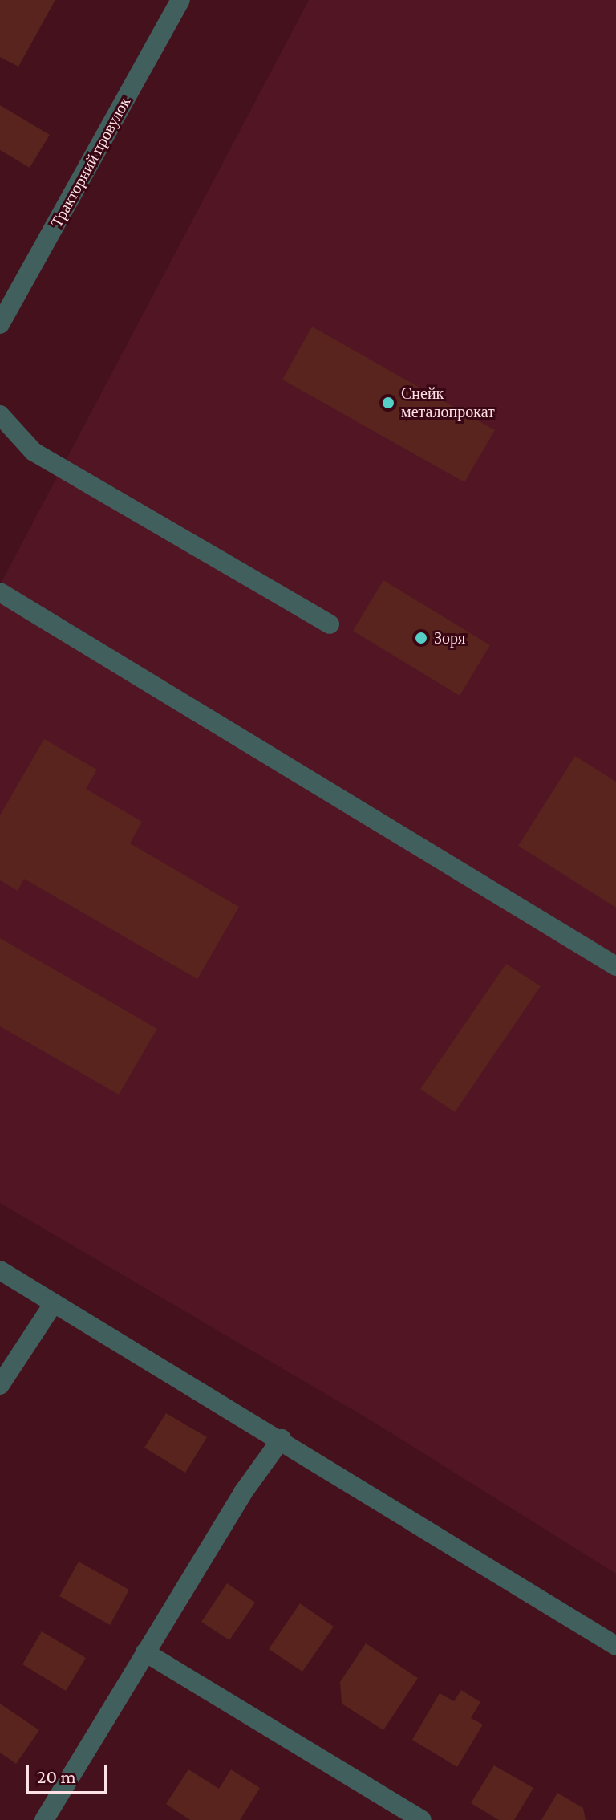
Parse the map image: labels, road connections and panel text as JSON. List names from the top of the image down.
{
  "streets": {
    "street": ["Тракторний провулок"]
  },
  "places": ["Снейк металопрокат", "Зоря"],
  "scale_bar": "20 m"
}
